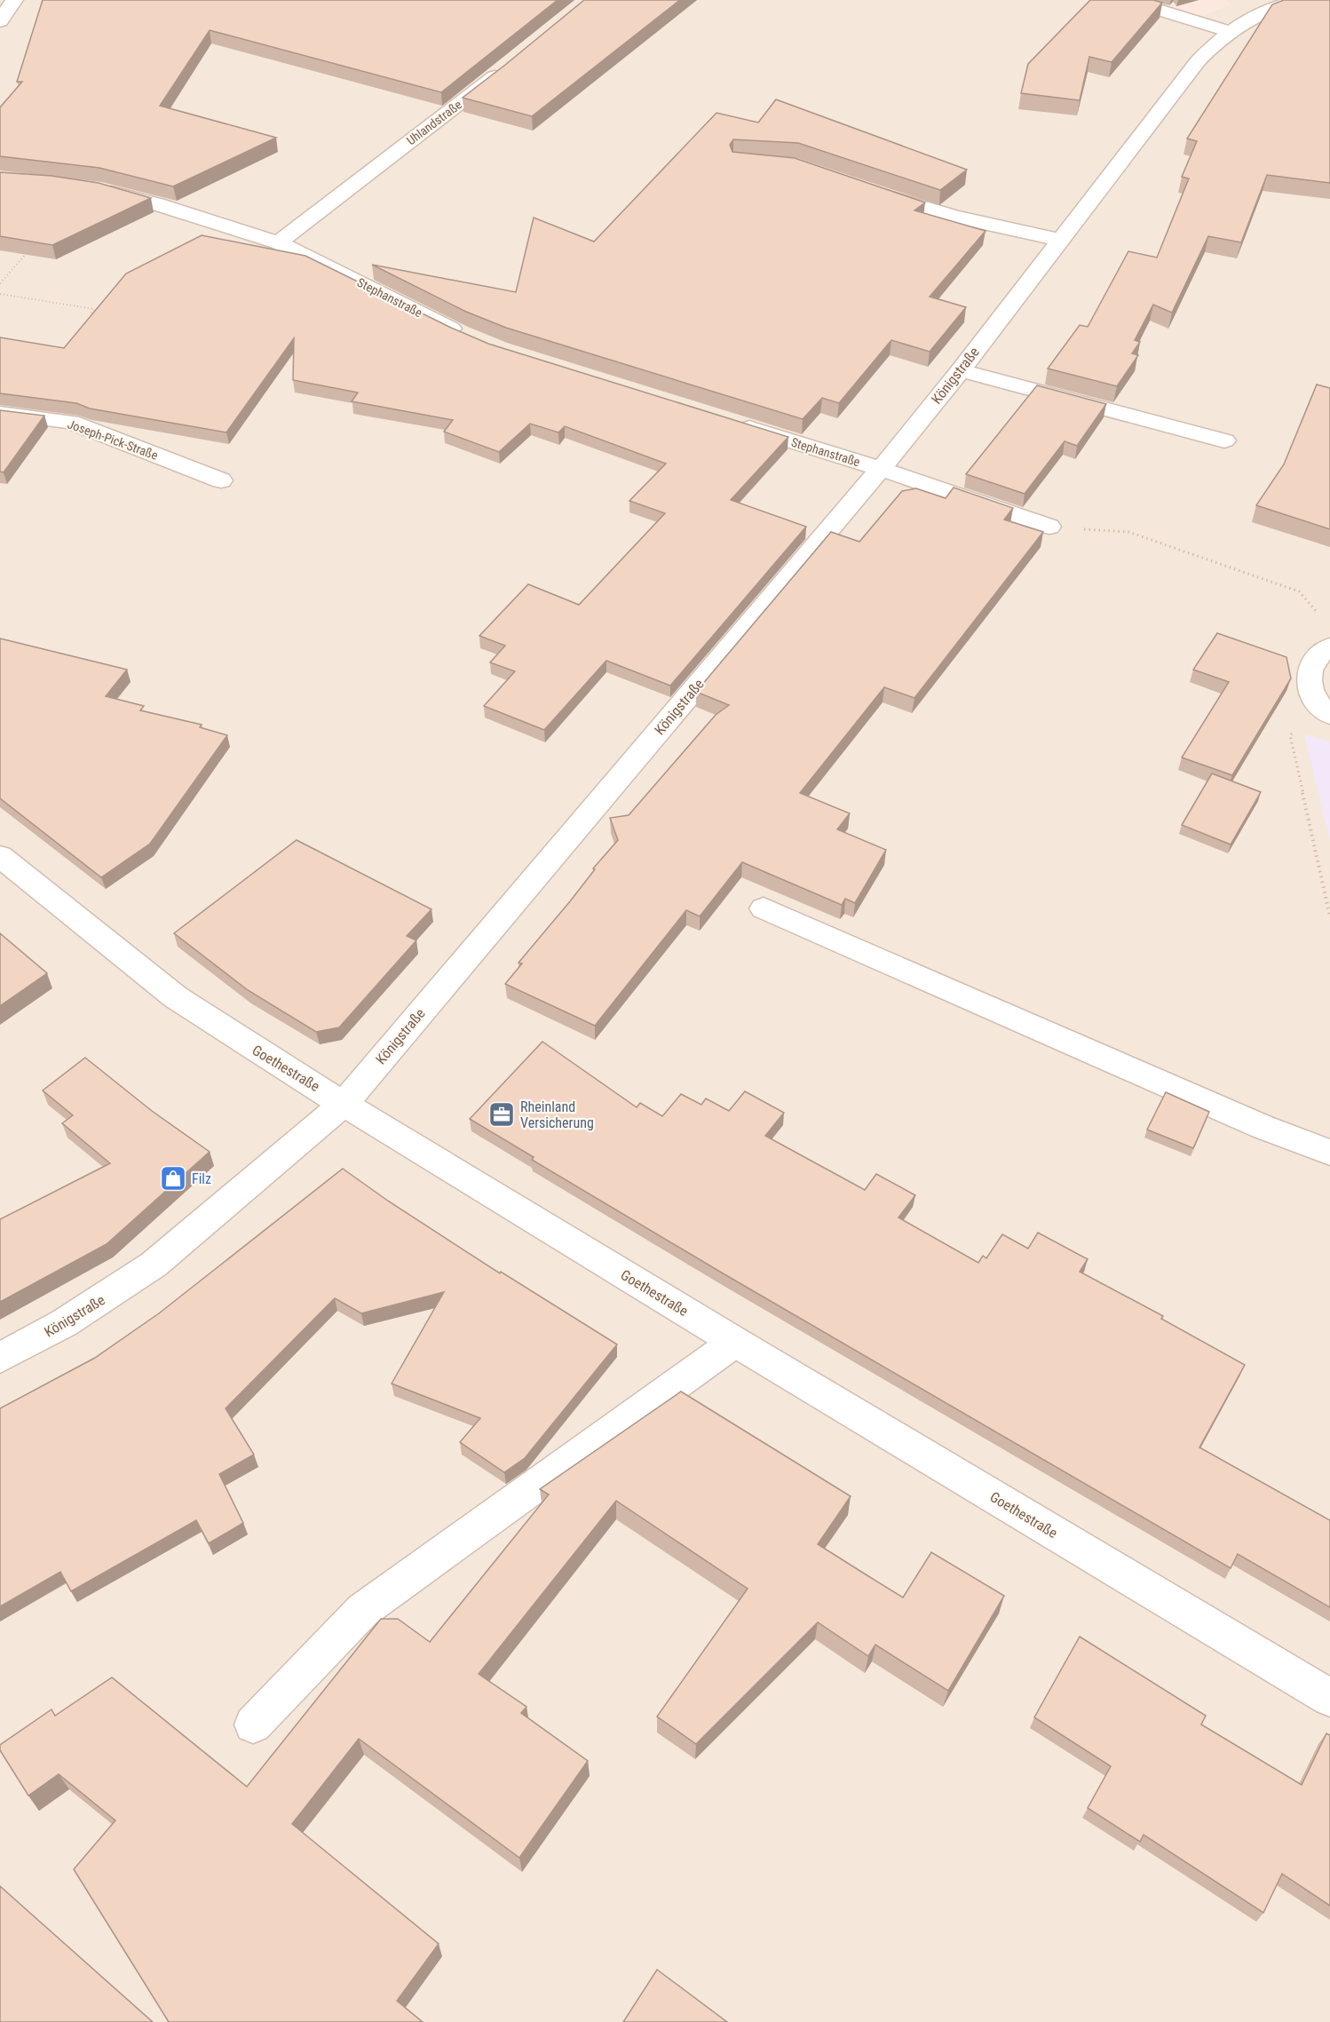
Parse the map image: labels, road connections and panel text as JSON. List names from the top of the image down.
{
  "streets": {
    "street": [
      "Uhlandstraße",
      "Stephanstraße",
      "Königstraße",
      "Joseph-Pick-Straße",
      "Goethestraße"
    ]
  },
  "crossings": [
    ["Uhlandstraße", "Stephanstraße"],
    ["Stephanstraße", "Königstraße"],
    ["Königstraße", "Goethestraße"]
  ],
  "places": {
    "office": ["Rheinland Versicherung"],
    "shop": ["Filz"]
  }
}
